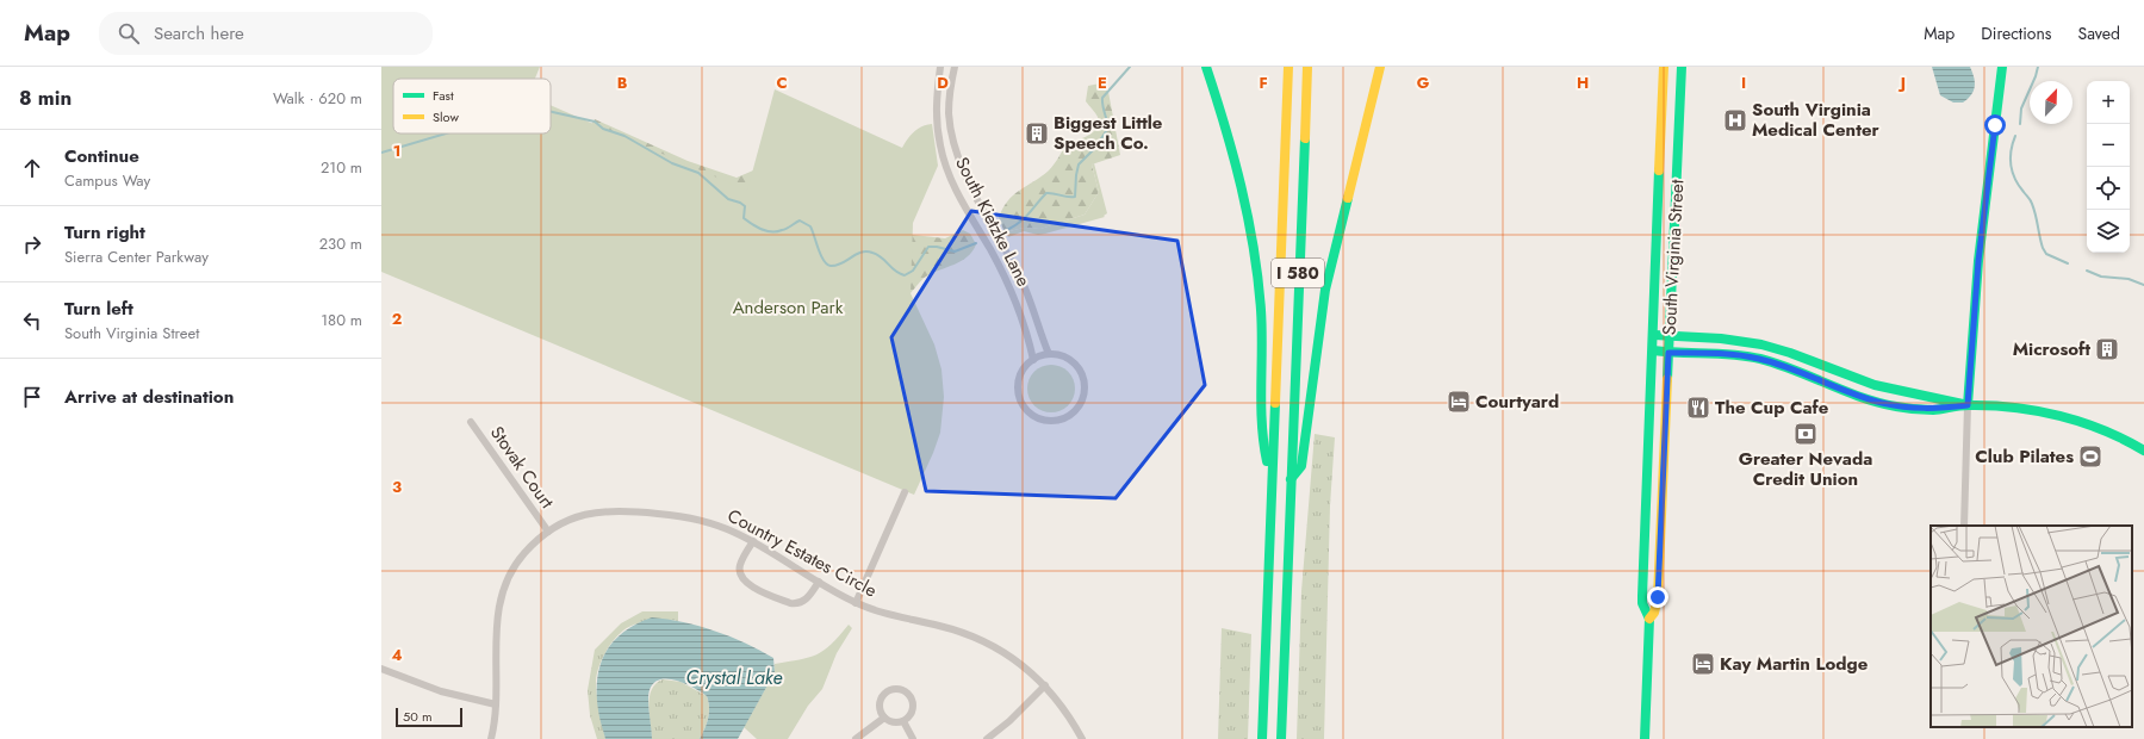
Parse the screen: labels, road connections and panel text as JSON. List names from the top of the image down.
{
  "streets": {
    "main road": ["South Virginia Street", "I 580"],
    "street": ["South Kietzke Lane", "Stovak Court", "Country Estates Circle"]
  },
  "crossings": [
    ["Stovak Court", "Country Estates Circle"]
  ],
  "water": ["Crystal Lake"],
  "parks": ["Anderson Park"],
  "places": {
    "hospital": ["South Virginia Medical Center"],
    "building": ["Biggest Little Speech Co.", "Microsoft"],
    "hotel": ["Courtyard", "Kay Martin Lodge"],
    "restaurant": ["The Cup Cafe"],
    "bank": ["Greater Nevada Credit Union"],
    "sports": ["Club Pilates"]
  },
  "legend": ["Fast", "Slow"],
  "scale_bar": "50 m",
  "north": "top right",
  "page": {
    "header": "Map",
    "search": "Search here",
    "nav": ["Map", "Directions", "Saved"],
    "heading": ["8 min", "Walk · 620 m"],
    "map_buttons": ["+", "−"],
    "list": [
      ["Continue", "Campus Way", "210 m"],
      ["Turn right", "Sierra Center Parkway", "230 m"],
      ["Turn left", "South Virginia Street", "180 m"],
      "Arrive at destination"
    ],
    "scale": "50 m"
  },
  "grid": {
    "columns": [
      "B",
      "C",
      "D",
      "E",
      "F",
      "G",
      "H",
      "I",
      "J"
    ],
    "rows": [
      "1",
      "2",
      "3",
      "4"
    ]
  }
}
